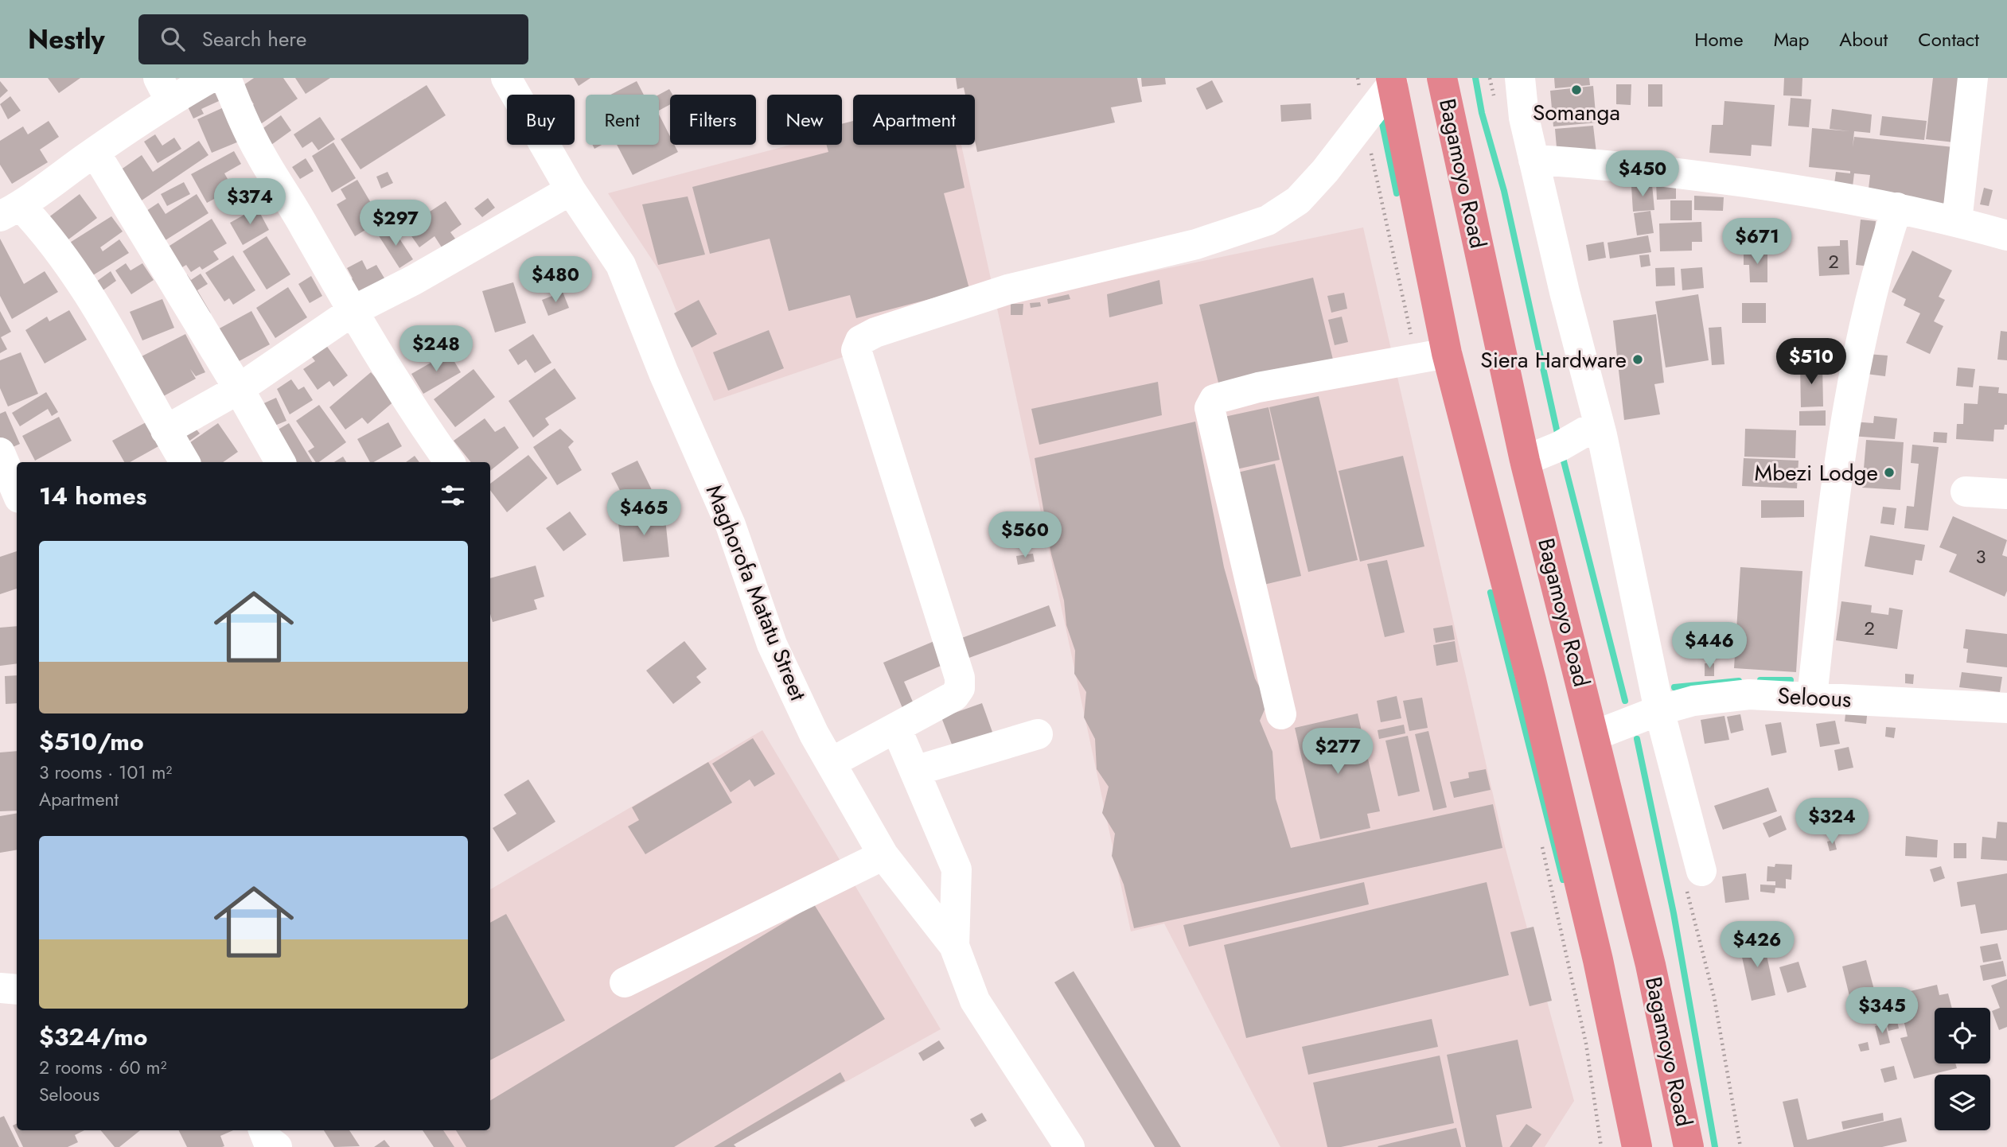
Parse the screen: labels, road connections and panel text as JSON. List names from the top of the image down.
{
  "streets": {
    "highway": ["Bagamoyo Road"],
    "street": ["Maghorofa Matatu Street", "Seloous"]
  },
  "crossings": [
    ["Bagamoyo Road", "Seloous"]
  ],
  "places": ["Somanga", "Siera Hardware", "Mbezi Lodge"],
  "house_numbers": ["2", "3", "2"],
  "page": {
    "header": "Nestly",
    "search": "Search here",
    "nav": [
      "Home",
      "Map",
      "About",
      "Contact"
    ],
    "chip": [
      "Buy",
      "Rent",
      "Filters",
      "New",
      "Apartment"
    ],
    "price": [
      "$450",
      "$374",
      "$297",
      "$671",
      "$480",
      "$248",
      "$510",
      "$465",
      "$560",
      "$446",
      "$277",
      "$324",
      "$426",
      "$345"
    ],
    "heading": "14 homes",
    "list": [
      {
        "name": "$510/mo",
        "note": "3 rooms · 101 m² · Apartment"
      },
      {
        "name": "$324/mo",
        "note": "2 rooms · 60 m² · Seloous"
      }
    ]
  }
}
